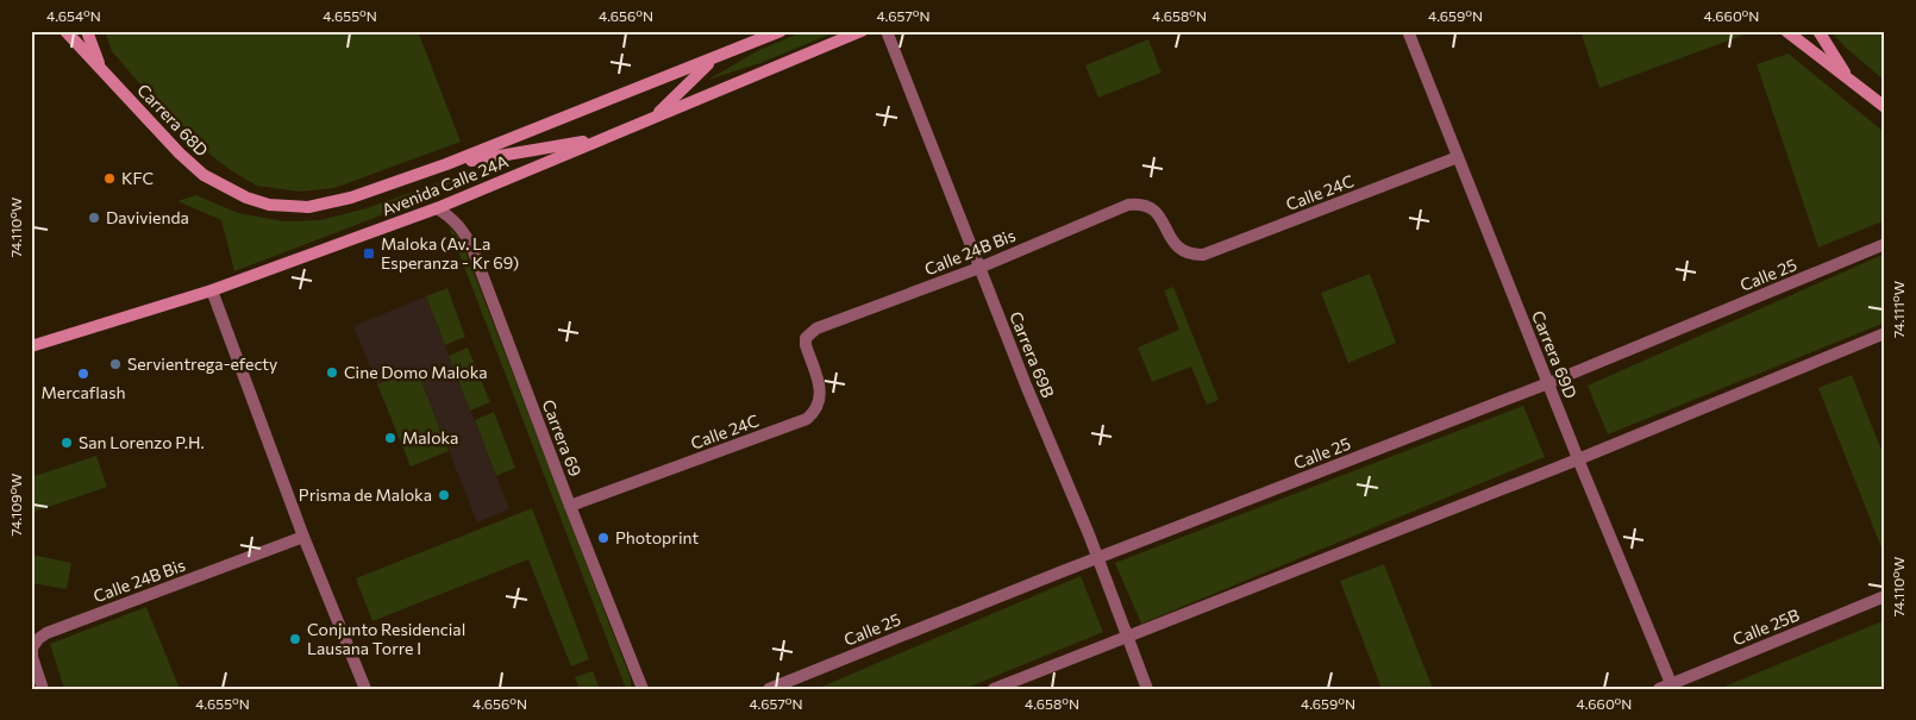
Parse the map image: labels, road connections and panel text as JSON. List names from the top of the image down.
{
  "streets": {
    "main road": ["Carrera 68D", "Avenida Calle 24A"],
    "street": [
      "Calle 24C",
      "Calle 24B Bis",
      "Calle 25",
      "Carrera 69B",
      "Carrera 69D",
      "Carrera 69",
      "Calle 25B"
    ]
  },
  "crossings": [
    ["Carrera 68D", "Avenida Calle 24A"],
    ["Avenida Calle 24A", "Carrera 69"],
    ["Calle 24C", "Calle 24B Bis"],
    ["Calle 24C", "Carrera 69D"],
    ["Calle 24C", "Carrera 69"],
    ["Calle 24B Bis", "Carrera 69B"],
    ["Calle 25", "Carrera 69B"],
    ["Calle 25", "Carrera 69D"],
    ["Carrera 69D", "Calle 25B"]
  ],
  "places": {
    "other": [
      "KFC",
      "Davivienda",
      "Servientrega-efecty",
      "Cine Domo Maloka",
      "Mercaflash",
      "Maloka",
      "San Lorenzo P.H.",
      "Prisma de Maloka",
      "Photoprint",
      "Conjunto Residencial Lausana Torre I"
    ],
    "transit": ["Maloka (Av. La Esperanza - Kr 69)"]
  },
  "coordinates": [
    "4.654°N",
    "4.655°N",
    "4.656°N",
    "4.657°N",
    "4.658°N",
    "4.659°N",
    "4.660°N",
    "74.110°W",
    "74.111°W",
    "74.109°W"
  ]
}
